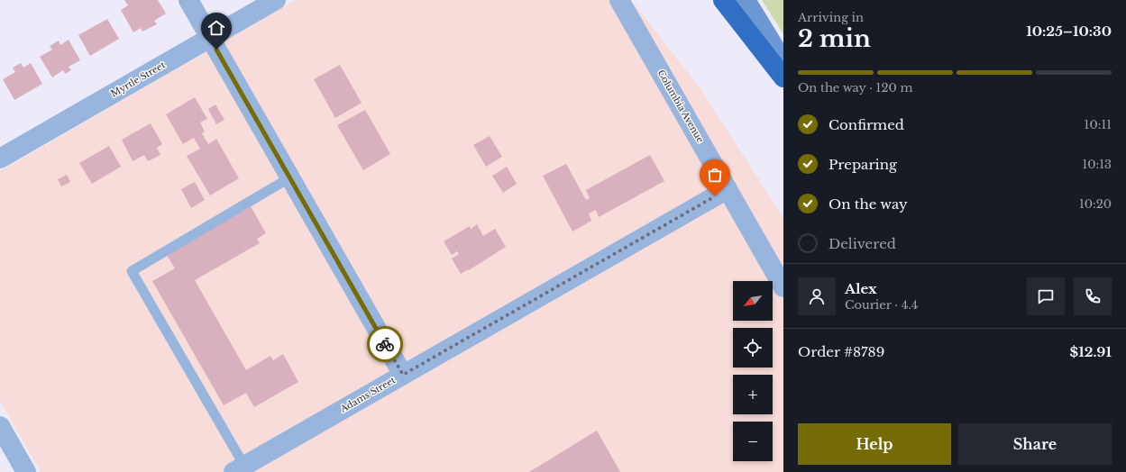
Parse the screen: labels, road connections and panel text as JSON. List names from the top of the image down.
{
  "streets": {
    "street": ["Myrtle Street", "Columbia Avenue", "Adams Street"]
  },
  "crossings": [
    ["Columbia Avenue", "Adams Street"]
  ],
  "north": "bottom left",
  "page": {
    "heading": ["2 min", "Arriving in", "10:25–10:30"],
    "panel": [
      "Alex",
      "Courier · 4.4",
      "Order #8789",
      "$12.91"
    ],
    "bar": "On the way · 120 m",
    "list": [
      ["Confirmed", "10:11"],
      ["Preparing", "10:13"],
      ["On the way", "10:20"],
      "Delivered"
    ],
    "map_buttons": ["+", "−"],
    "buttons": ["Help", "Share"]
  }
}
